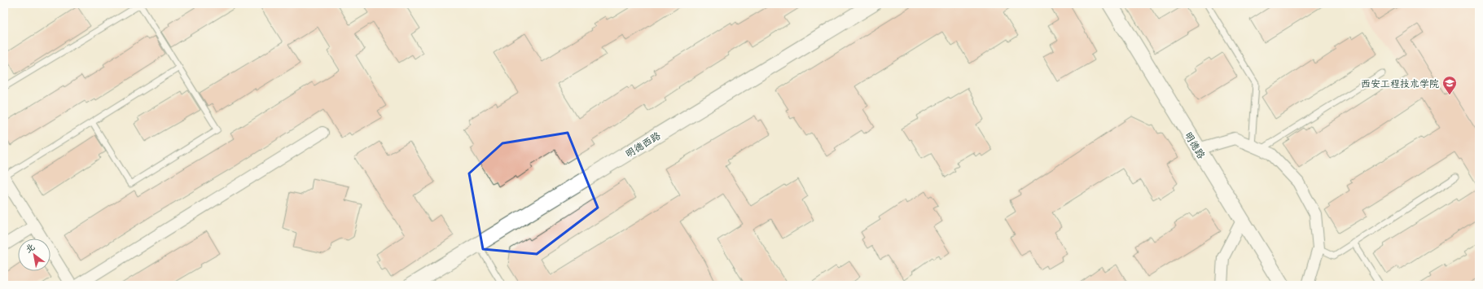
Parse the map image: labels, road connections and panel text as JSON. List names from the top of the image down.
{
  "streets": {
    "street": ["明德西路", "明德路"]
  },
  "places": {
    "school or university": ["西安工程技术学院"]
  },
  "north": "top left"
}
